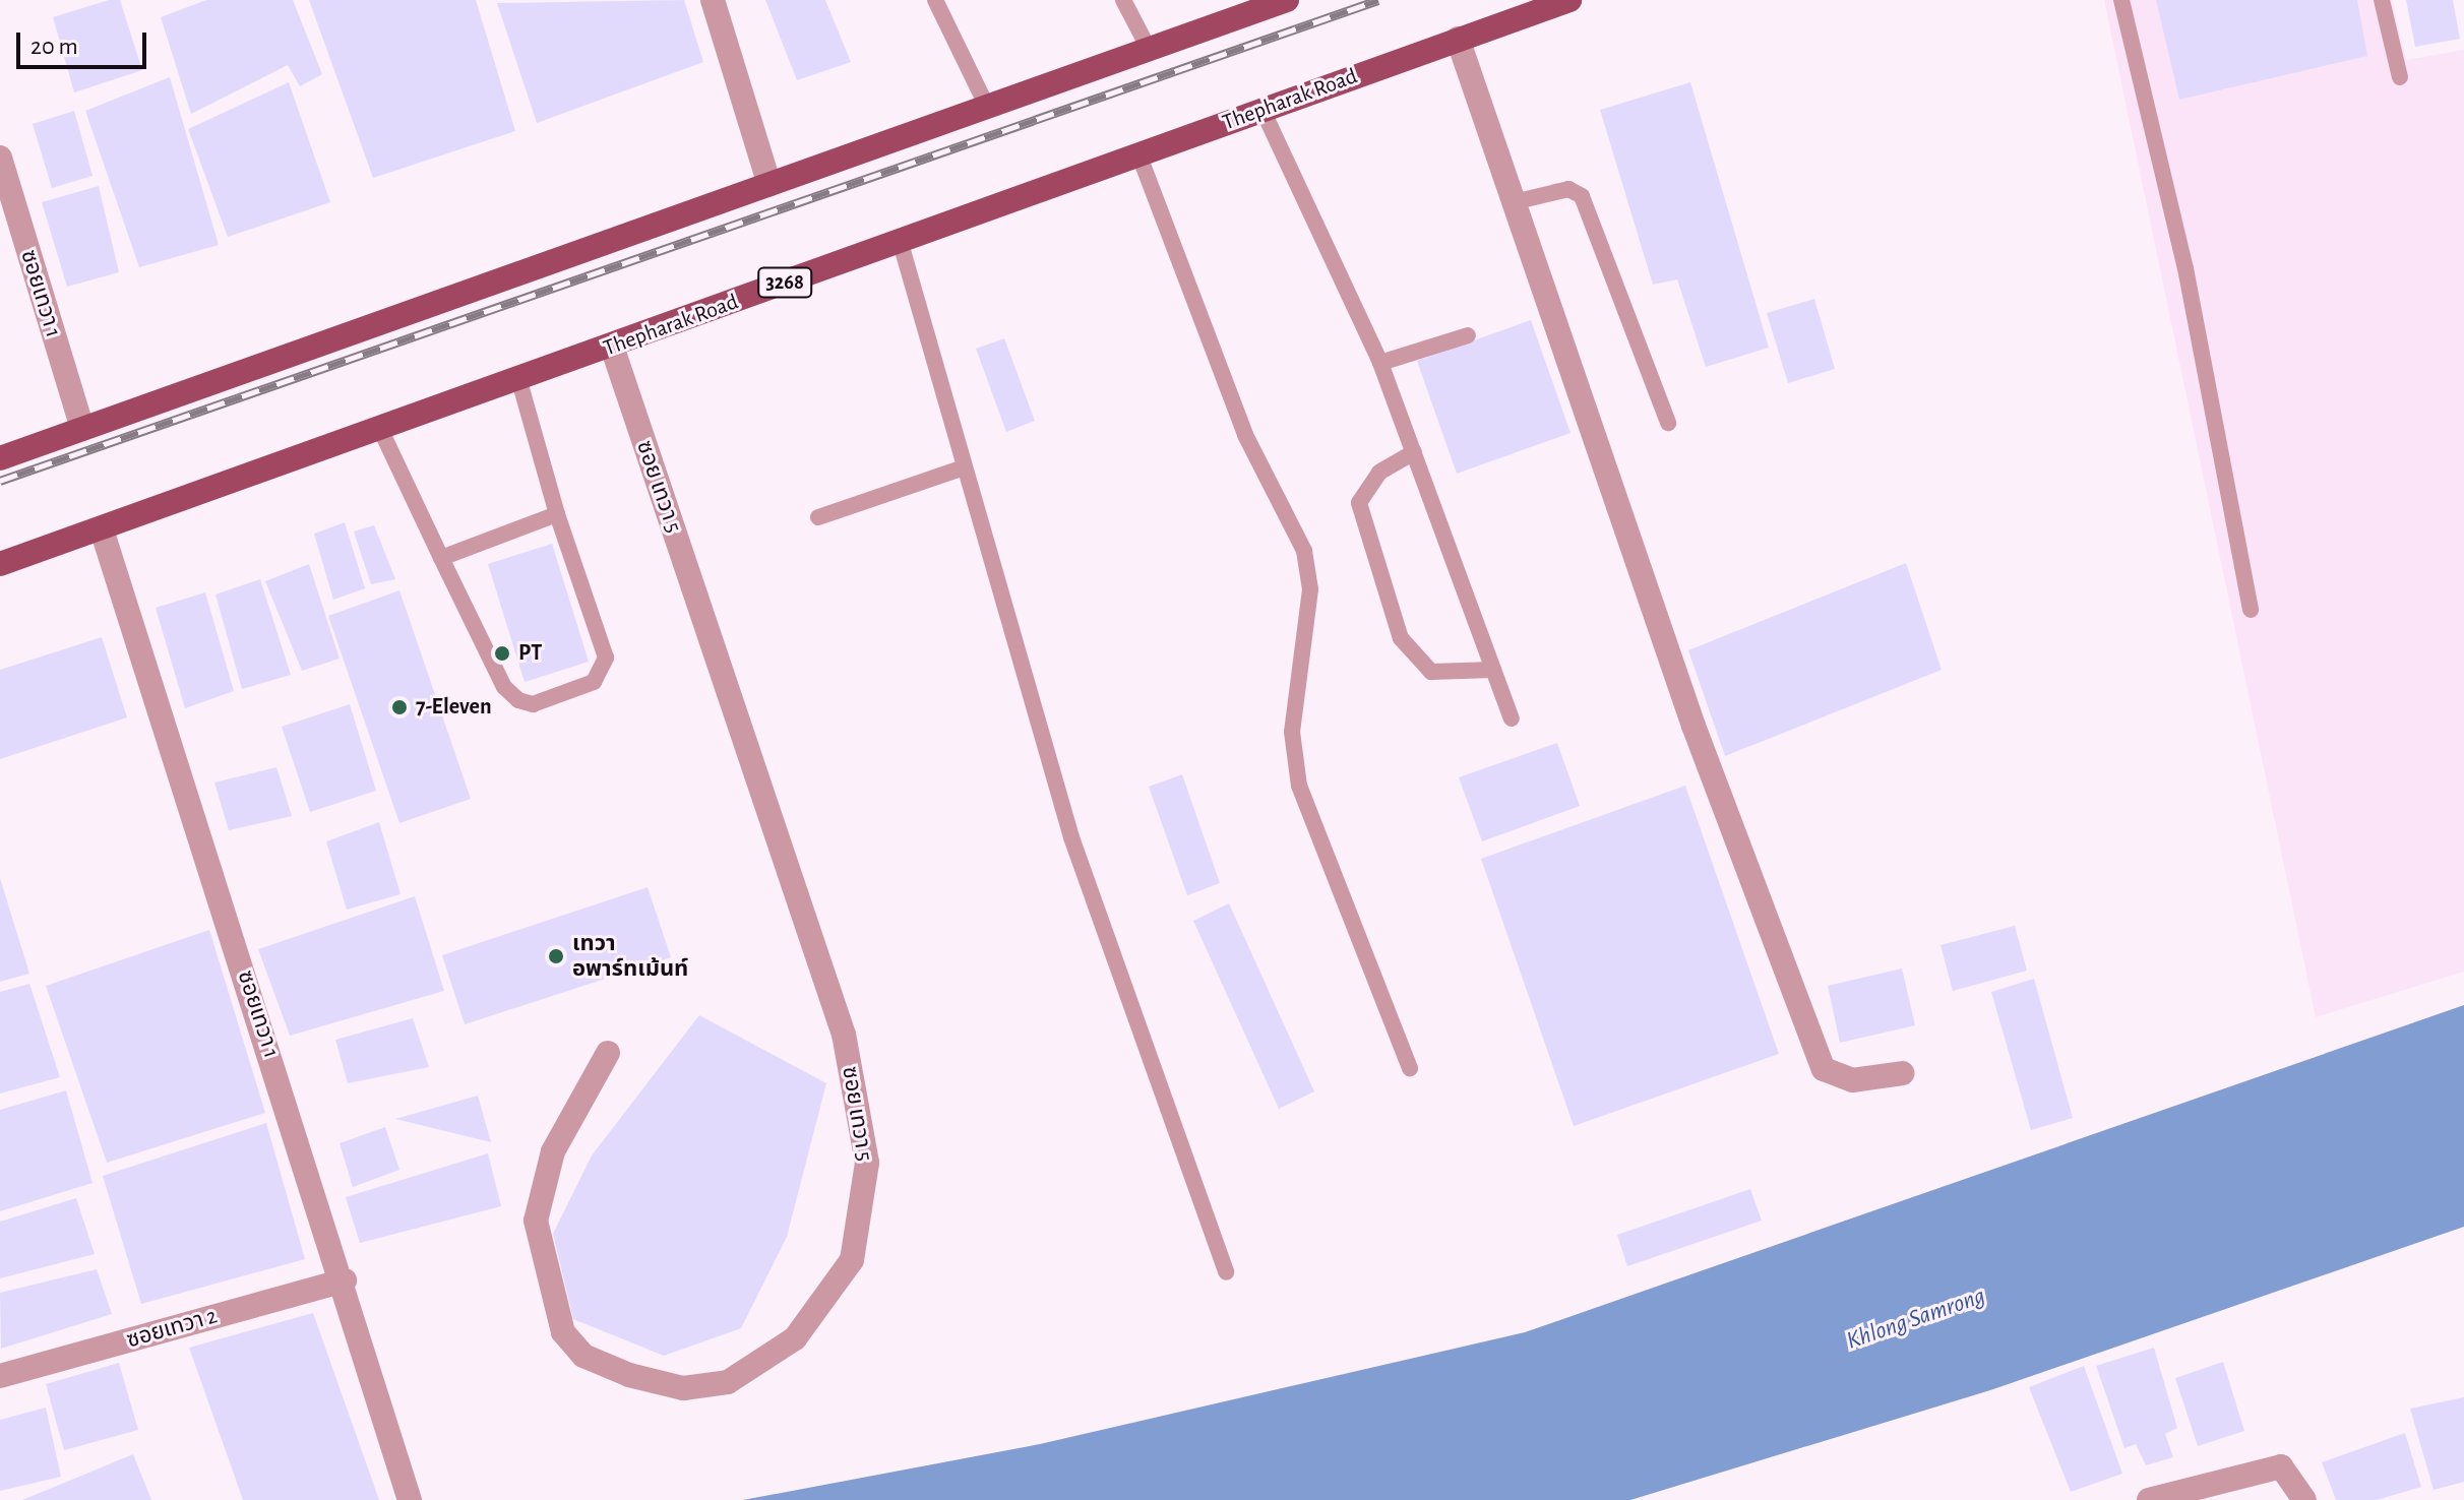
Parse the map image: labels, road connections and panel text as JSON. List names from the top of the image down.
{
  "streets": {
    "main road": ["Thepharak Road", "3268"],
    "street": ["ซอยเทวา 1", "ซอย เทวา 5", "ซอยเทวา 2"]
  },
  "crossings": [
    ["Thepharak Road", "ซอยเทวา 1"],
    ["Thepharak Road", "ซอย เทวา 5"],
    ["ซอยเทวา 1", "ซอยเทวา 2"]
  ],
  "water": ["Khlong Samrong"],
  "places": ["PT", "7-Eleven", "เทวา อพาร์ทเม้นท์"],
  "scale_bar": "20 m"
}
